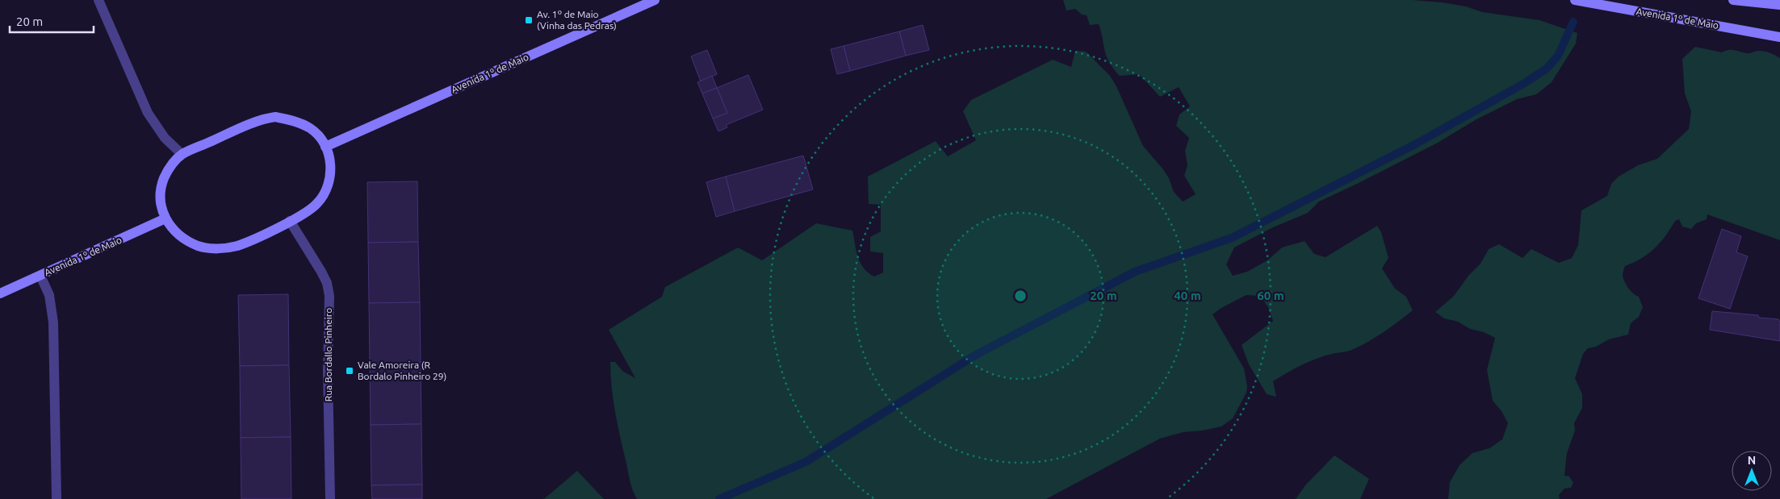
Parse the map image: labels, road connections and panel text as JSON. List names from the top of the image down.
{
  "streets": {
    "main road": ["Avenida 1º de Maio"],
    "street": ["Rua Bordallo Pinheiro"]
  },
  "places": {
    "transit": ["Av. 1º de Maio (Vinha das Pedras)", "Vale Amoreira (R Bordalo Pinheiro 29)"]
  },
  "scale_bar": "20 m",
  "north": "top",
  "rings": ["20 m", "40 m", "60 m"]
}
